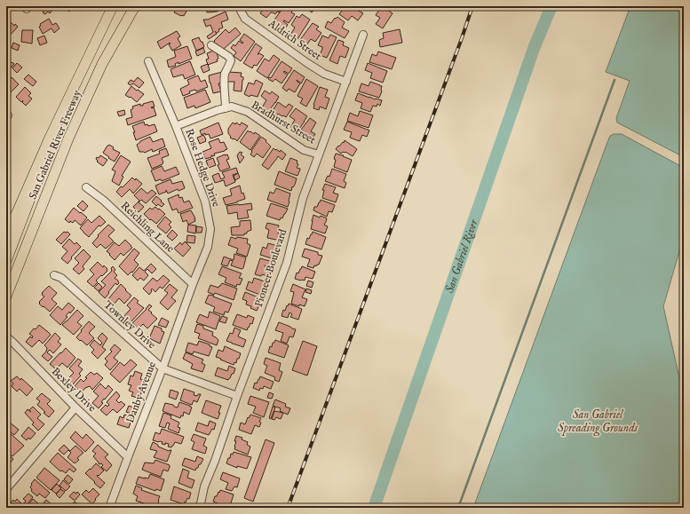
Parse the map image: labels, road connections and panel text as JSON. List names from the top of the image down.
{
  "streets": {
    "highway": ["San Gabriel River Freeway"],
    "street": [
      "Aldrich Street",
      "Bradhurst Street",
      "Rose Hedge Drive",
      "Reichling Lane",
      "Pioneer Boulevard",
      "Townley Drive",
      "Bexley Drive",
      "Danby Avenue"
    ]
  },
  "crossings": [
    ["Aldrich Street", "Pioneer Boulevard"],
    ["Bradhurst Street", "Rose Hedge Drive"],
    ["Bradhurst Street", "Pioneer Boulevard"],
    ["Rose Hedge Drive", "Reichling Lane"],
    ["Rose Hedge Drive", "Danby Avenue"],
    ["Reichling Lane", "Danby Avenue"],
    ["Pioneer Boulevard", "Townley Drive"],
    ["Townley Drive", "Danby Avenue"],
    ["Bexley Drive", "Danby Avenue"]
  ],
  "water": ["San Gabriel River", "San Gabriel Spreading Grounds"]
}
